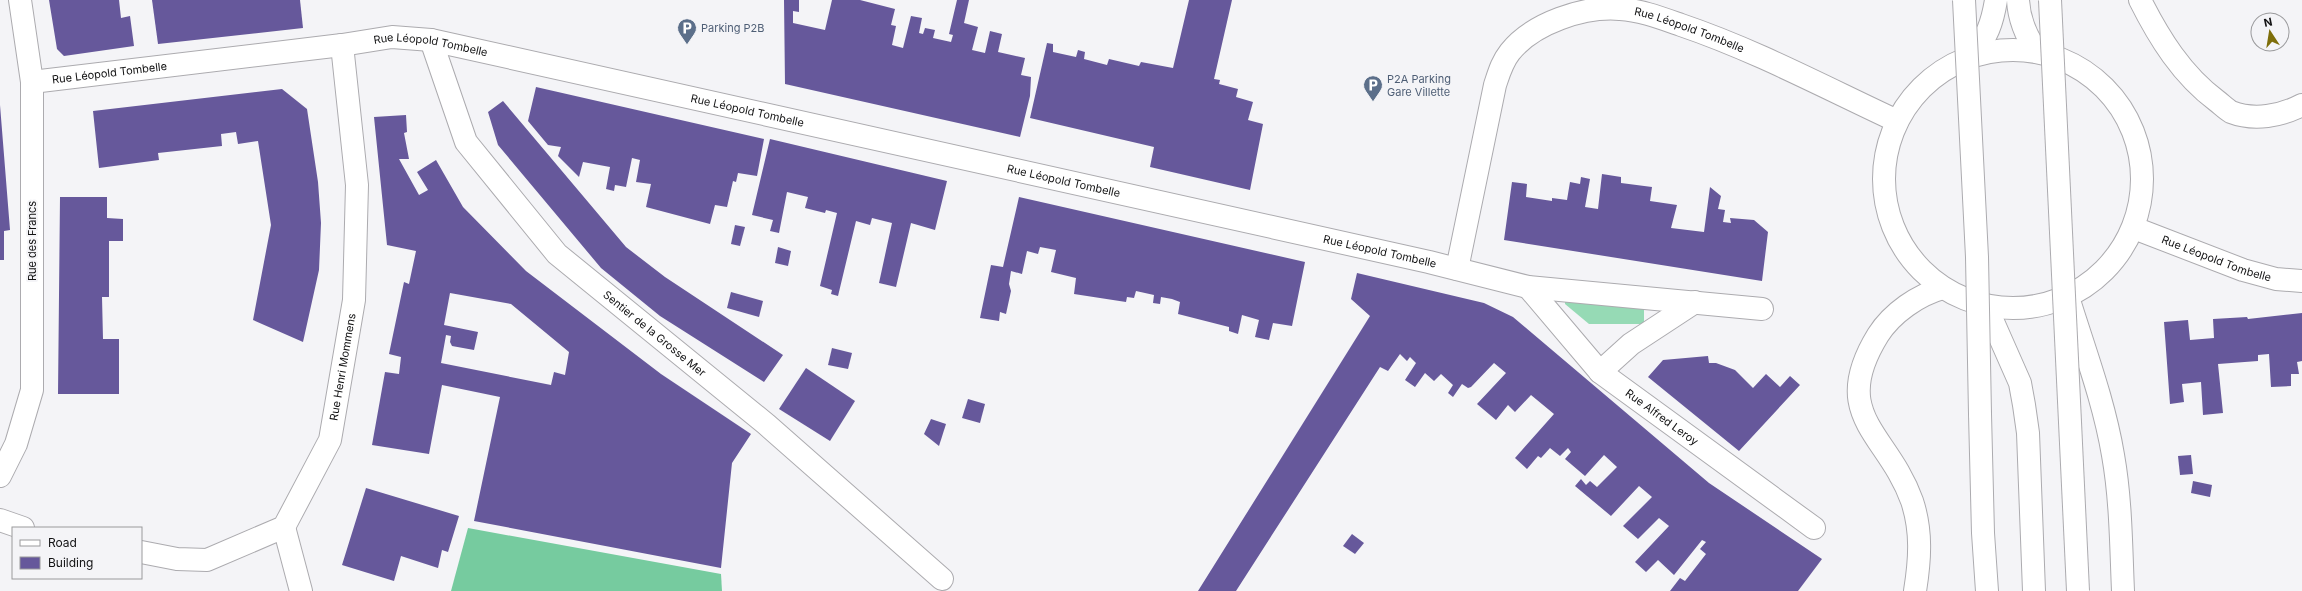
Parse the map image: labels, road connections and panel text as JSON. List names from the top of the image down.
{
  "streets": {
    "main road": [
      "Rue Léopold Tombelle",
      "Rue des Francs",
      "Sentier de la Grosse Mer",
      "Rue Henri Mommens",
      "Rue Alfred Leroy"
    ]
  },
  "crossings": [
    ["Rue Léopold Tombelle", "Rue des Francs"],
    ["Rue Léopold Tombelle", "Sentier de la Grosse Mer"],
    ["Rue Léopold Tombelle", "Rue Henri Mommens"],
    ["Rue Léopold Tombelle", "Rue Alfred Leroy"]
  ],
  "places": {
    "parking": ["Parking P2B", "P2A Parking Gare Villette"]
  },
  "legend": ["Road", "Building"],
  "north": "top"
}
